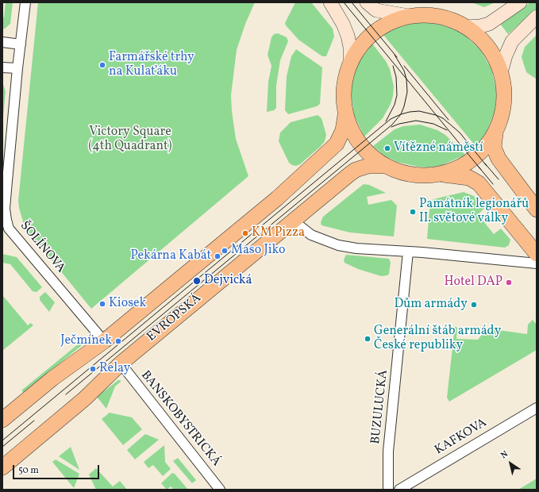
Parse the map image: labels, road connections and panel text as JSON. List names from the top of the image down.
{
  "streets": {
    "main road": ["EVROPSKÁ"],
    "street": [
      "ŠOLÍNOVA",
      "BUZULUCKÁ",
      "BANSKOBYSTRICKÁ",
      "KAFKOVA"
    ]
  },
  "crossings": [
    ["EVROPSKÁ", "BANSKOBYSTRICKÁ"]
  ],
  "parks": ["Victory Square (4th Quadrant)"],
  "places": [
    "Farmářské trhy na Kulaťáku",
    "Vítězné náměstí",
    "Památník legionářů II. světové války",
    "KM Pizza",
    "Maso Jiko",
    "Pekárna Kabát",
    "Dejvická",
    "Hotel DAP",
    "Kiosek",
    "Dům armády",
    "Generální štáb armády České republiky",
    "Ječmínek",
    "Relay"
  ],
  "scale_bar": "50 m",
  "north": "top left"
}
